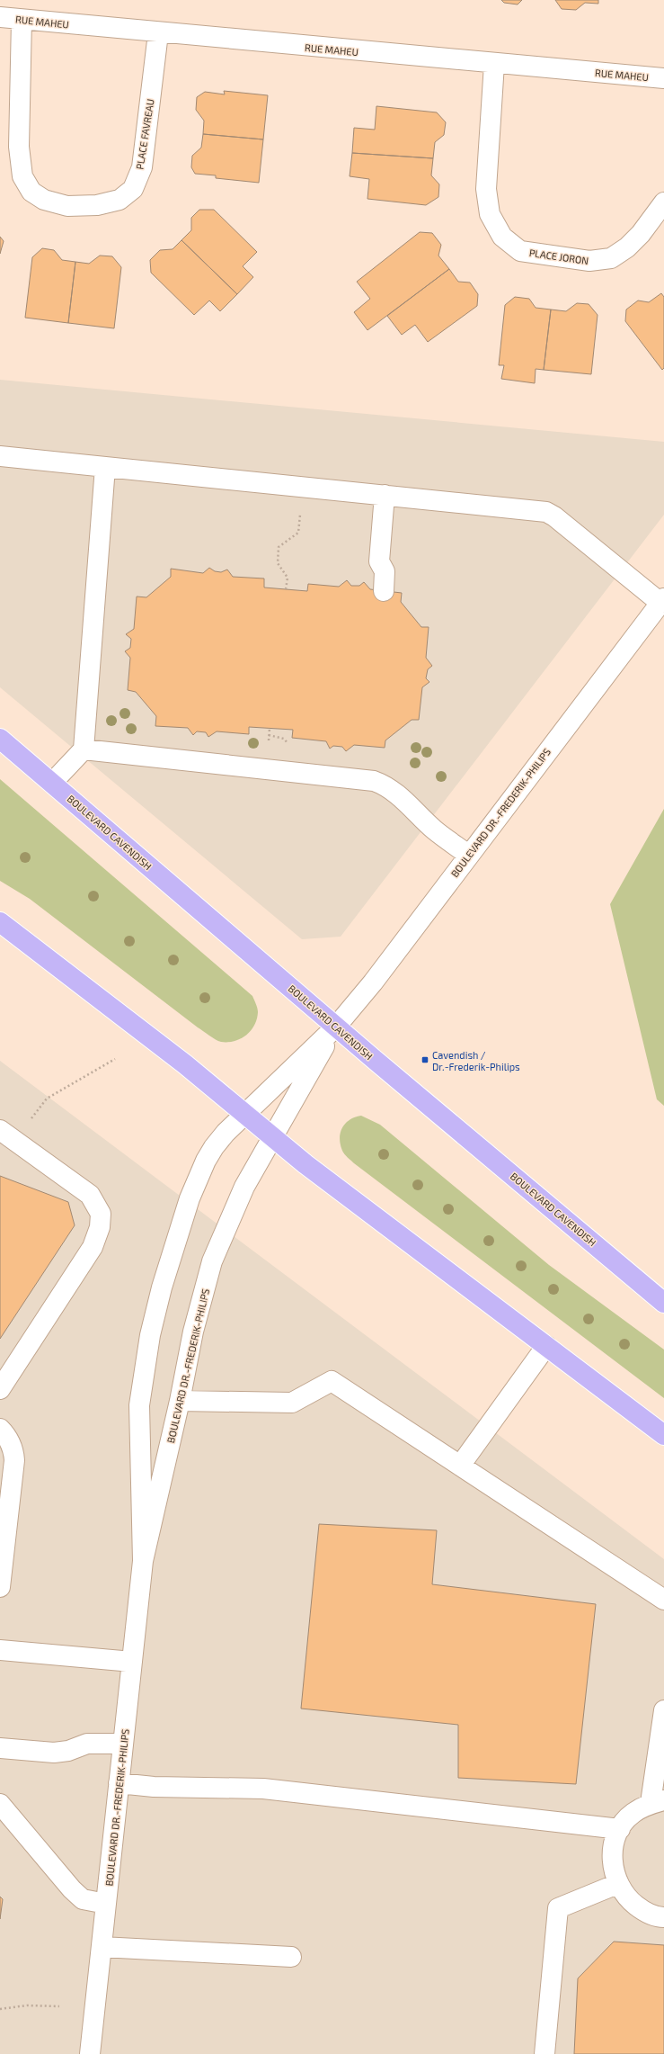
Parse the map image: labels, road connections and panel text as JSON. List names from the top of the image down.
{
  "streets": {
    "main road": ["BOULEVARD CAVENDISH"],
    "street": [
      "RUE MAHEU",
      "PLACE FAVREAU",
      "PLACE JORON",
      "BOULEVARD DR.-FREDERIK-PHILIPS"
    ]
  },
  "crossings": [
    ["RUE MAHEU", "PLACE FAVREAU"],
    ["RUE MAHEU", "PLACE JORON"],
    ["BOULEVARD DR.-FREDERIK-PHILIPS", "BOULEVARD CAVENDISH"]
  ],
  "places": {
    "transit": ["Cavendish / Dr.-Frederik-Philips"]
  }
}
